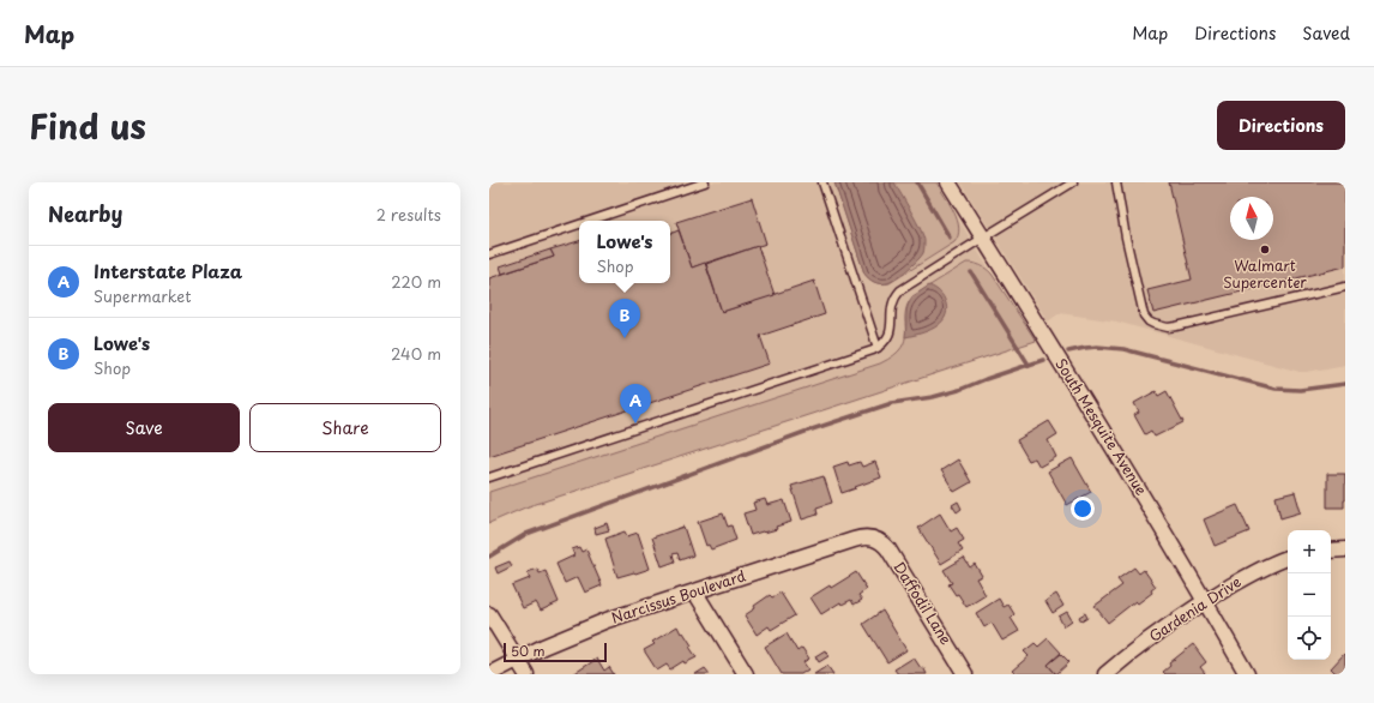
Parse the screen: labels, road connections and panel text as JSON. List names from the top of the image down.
{
  "streets": {
    "street": [
      "South Mesquite Avenue",
      "Narcissus Boulevard",
      "Daffodil Lane",
      "Gardenia Drive"
    ]
  },
  "crossings": [
    ["South Mesquite Avenue", "Gardenia Drive"],
    ["Narcissus Boulevard", "Daffodil Lane"]
  ],
  "places": ["Walmart Supercenter"],
  "scale_bar": "50 m",
  "north": "top",
  "page": {
    "header": "Map",
    "nav": ["Map", "Directions", "Saved"],
    "title": "Find us",
    "buttons": [
      "Directions",
      ["Save", "Share"]
    ],
    "heading": ["Nearby", "2 results"],
    "popup": ["Lowe's", "Shop"],
    "list": [
      {
        "mark": "A",
        "name": "Interstate Plaza",
        "note": "Supermarket",
        "value": "220 m"
      },
      {
        "mark": "B",
        "name": "Lowe's",
        "note": "Shop",
        "value": "240 m"
      }
    ],
    "pins": ["B", "A"],
    "map_buttons": ["+", "−"],
    "scale": "50 m"
  }
}
